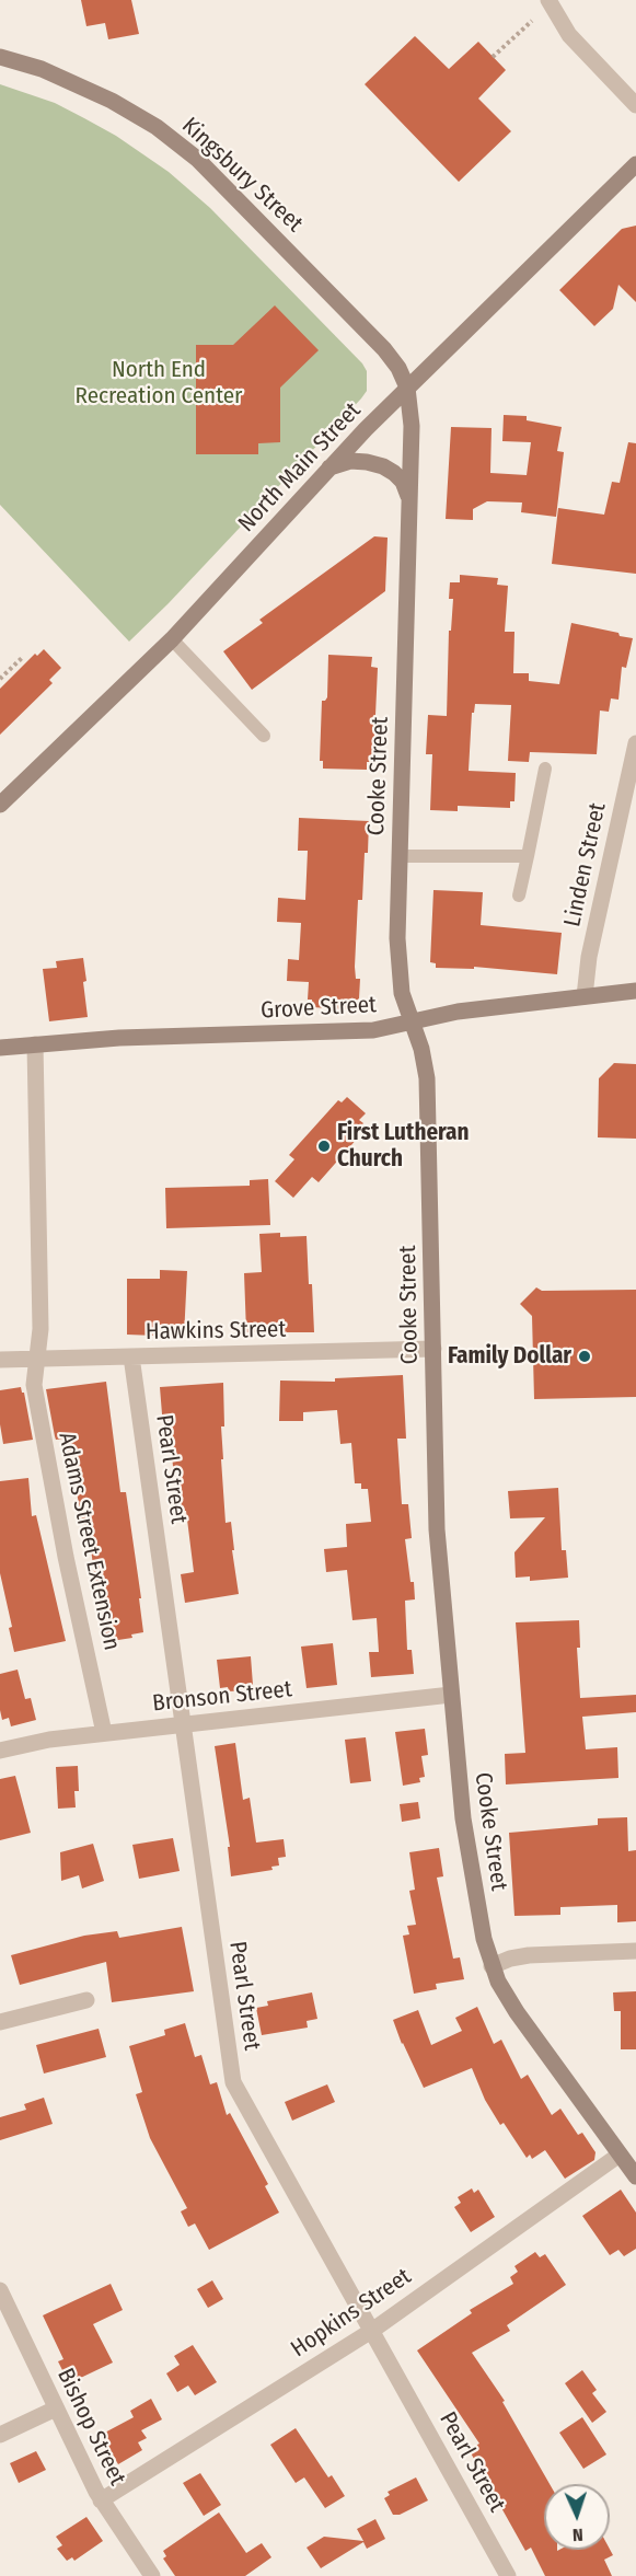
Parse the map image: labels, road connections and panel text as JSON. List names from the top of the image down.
{
  "streets": {
    "main road": [
      "Kingsbury Street",
      "North Main Street",
      "Cooke Street",
      "Grove Street"
    ],
    "street": [
      "Linden Street",
      "Hawkins Street",
      "Pearl Street",
      "Adams Street Extension",
      "Bronson Street",
      "Hopkins Street",
      "Bishop Street"
    ]
  },
  "crossings": [
    ["Kingsbury Street", "North Main Street"],
    ["Kingsbury Street", "Cooke Street"],
    ["North Main Street", "Cooke Street"],
    ["Cooke Street", "Grove Street"],
    ["Cooke Street", "Hawkins Street"],
    ["Cooke Street", "Bronson Street"],
    ["Cooke Street", "Hopkins Street"],
    ["Linden Street", "Grove Street"],
    ["Grove Street", "Adams Street Extension"],
    ["Hawkins Street", "Pearl Street"],
    ["Hawkins Street", "Adams Street Extension"],
    ["Pearl Street", "Bronson Street"],
    ["Pearl Street", "Hopkins Street"],
    ["Adams Street Extension", "Bronson Street"],
    ["Hopkins Street", "Bishop Street"]
  ],
  "parks": ["North End Recreation Center"],
  "places": ["First Lutheran Church", "Family Dollar"],
  "north": "bottom"
}
